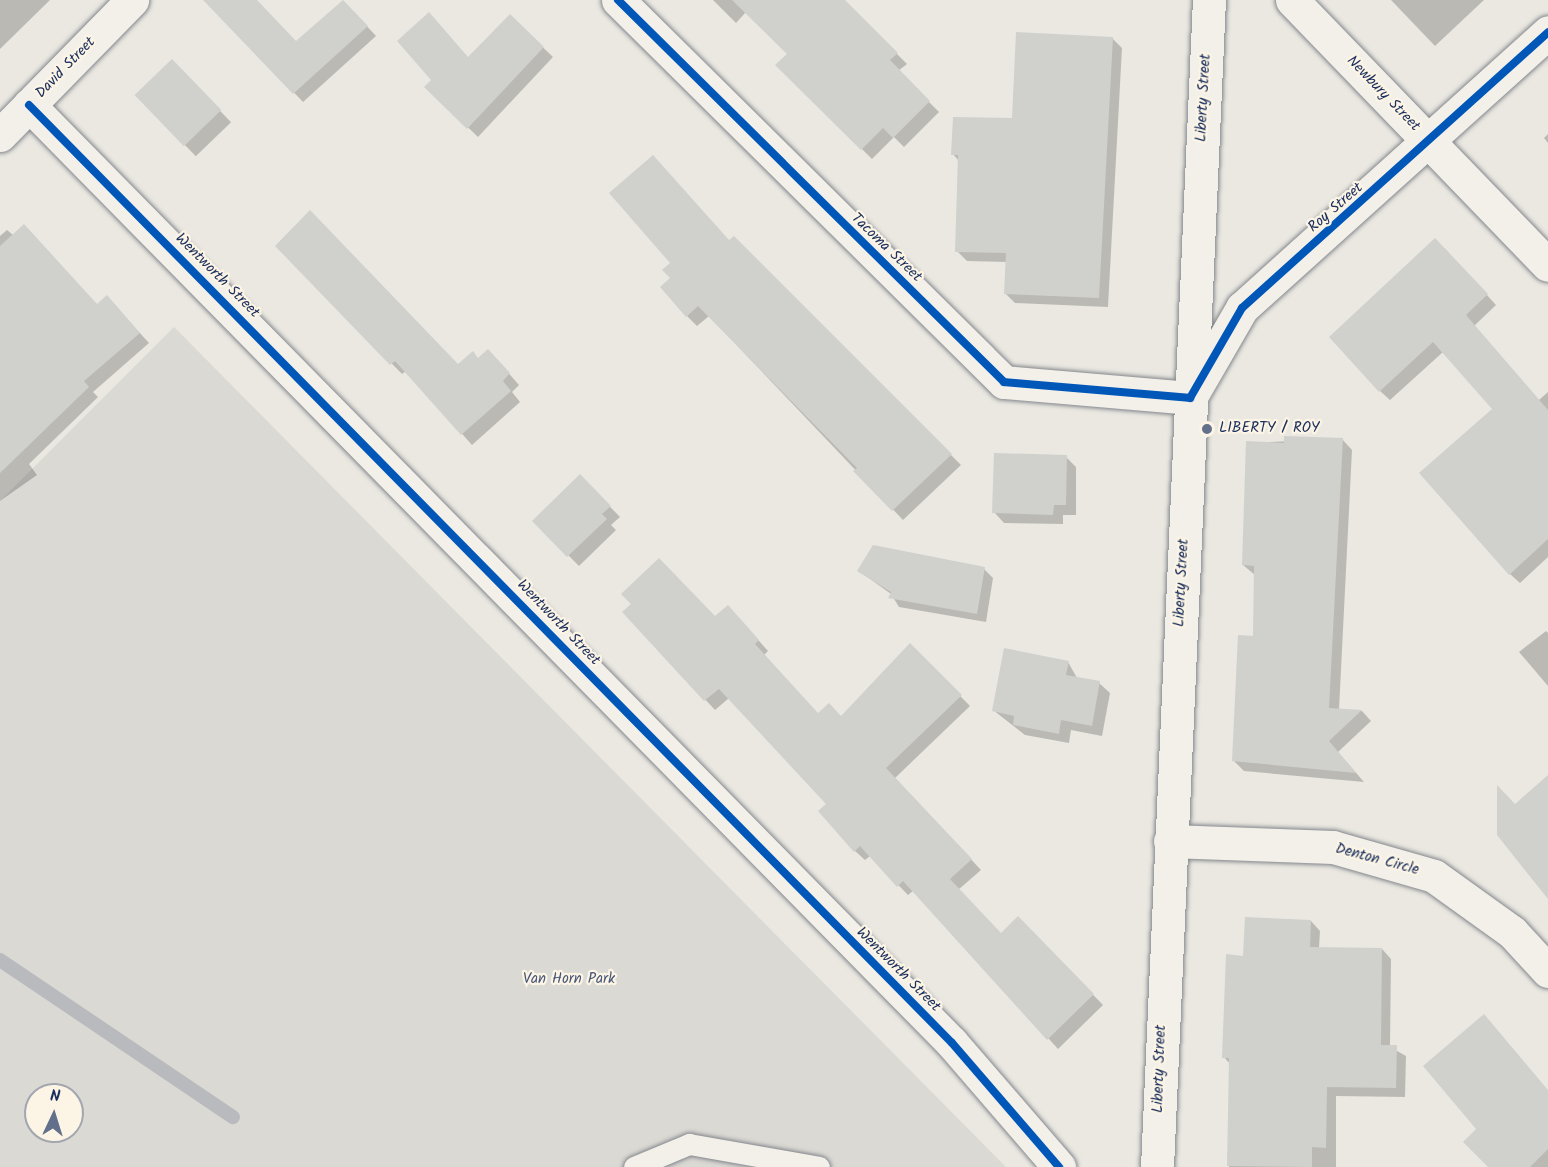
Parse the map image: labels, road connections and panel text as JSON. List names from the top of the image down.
{
  "streets": {
    "street": [
      "David Street",
      "Newbury Street",
      "Liberty Street",
      "Roy Street",
      "Tacoma Street",
      "Wentworth Street",
      "Denton Circle"
    ]
  },
  "crossings": [
    ["David Street", "Wentworth Street"],
    ["Newbury Street", "Roy Street"],
    ["Liberty Street", "Roy Street"],
    ["Liberty Street", "Tacoma Street"],
    ["Liberty Street", "Denton Circle"],
    ["Roy Street", "Tacoma Street"]
  ],
  "parks": ["Van Horn Park"],
  "places": ["LIBERTY / ROY"],
  "north": "top"
}
